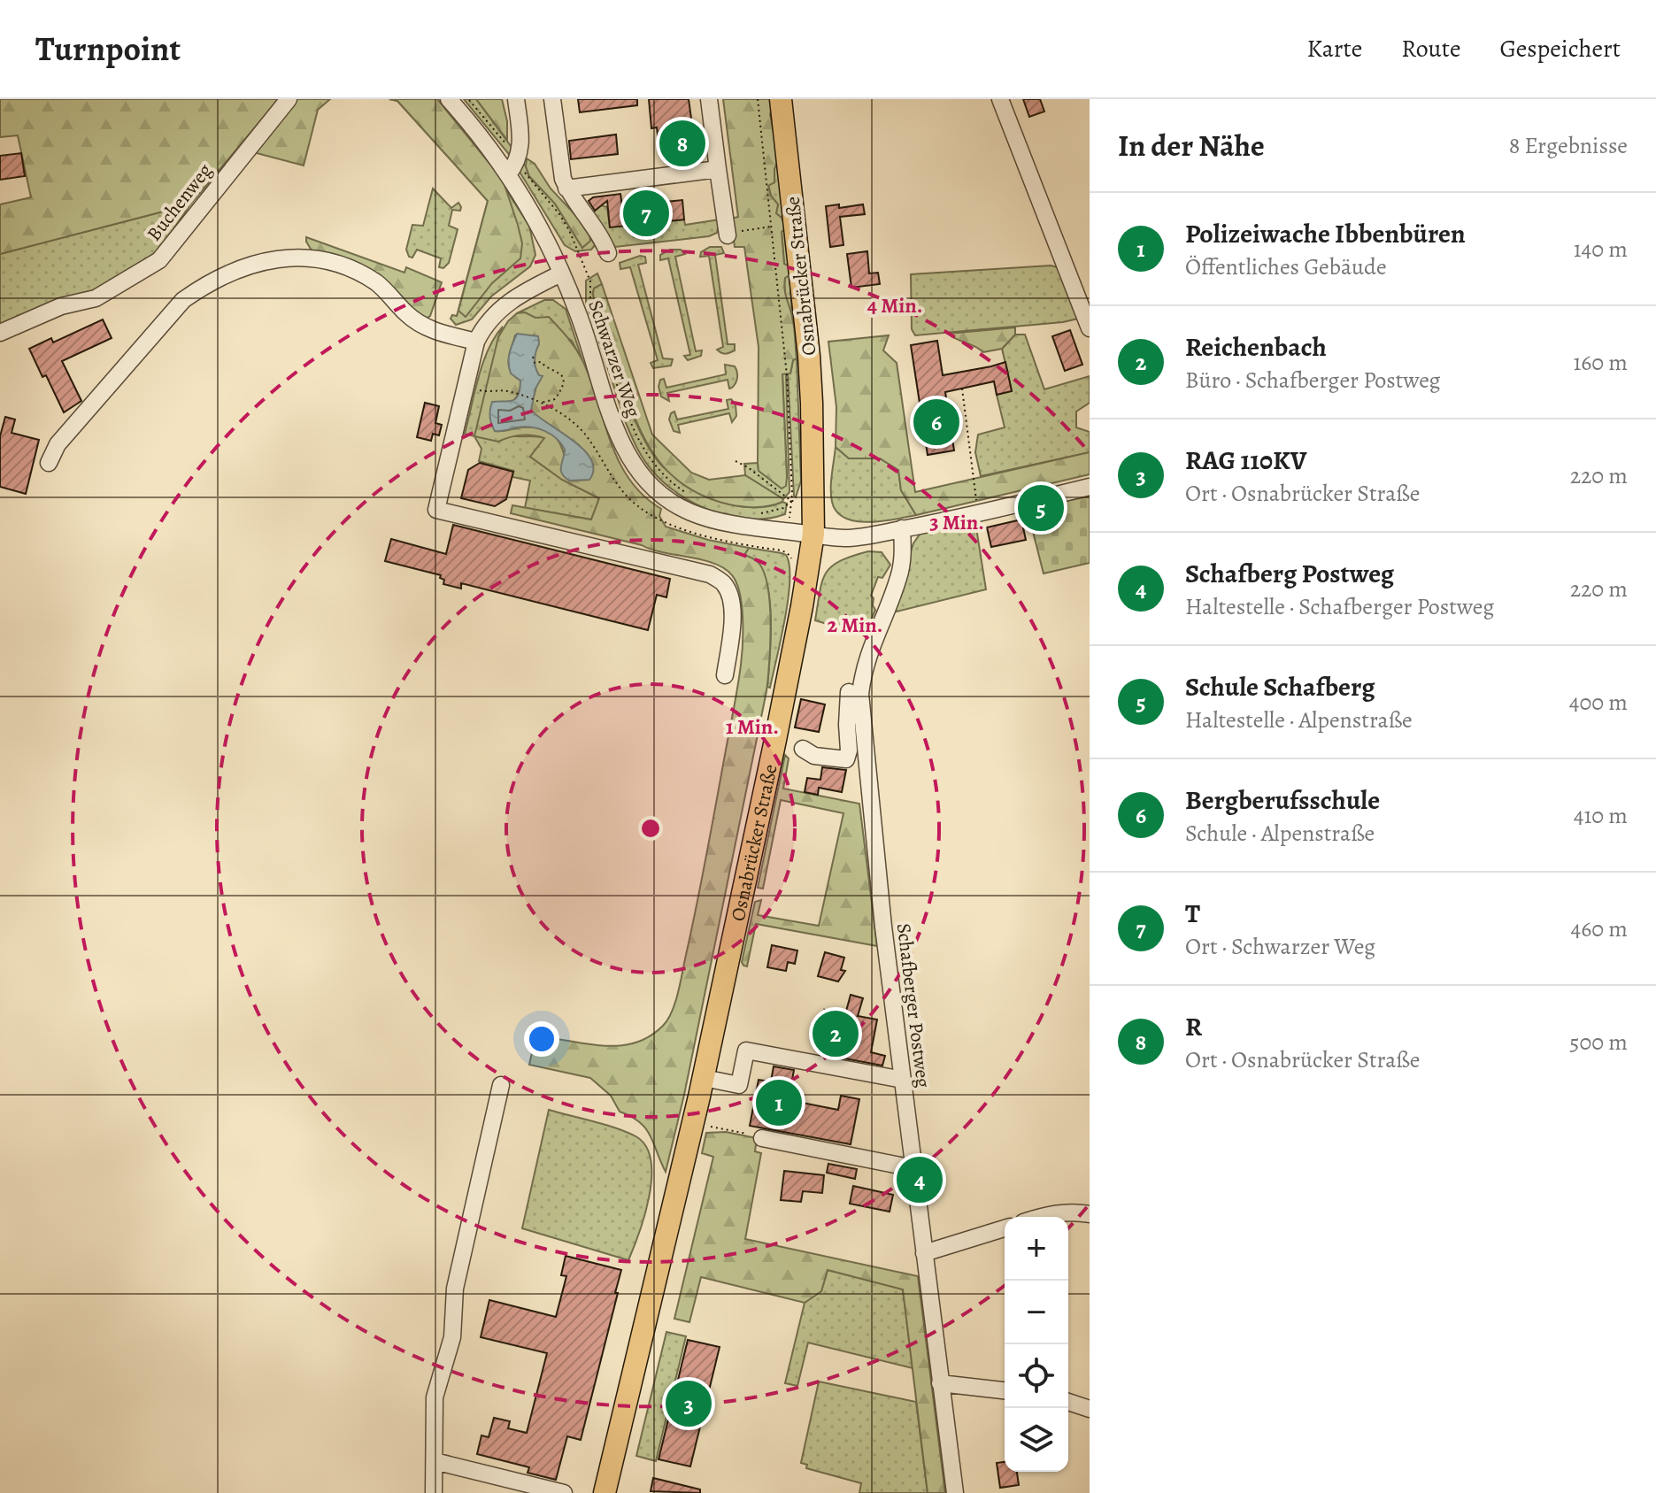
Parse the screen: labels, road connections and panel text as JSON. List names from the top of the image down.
{
  "streets": {
    "main road": ["Osnabrücker Straße"],
    "street": ["Buchenweg", "Schwarzer Weg", "Schafberger Postweg"]
  },
  "crossings": [
    ["Osnabrücker Straße", "Schwarzer Weg"],
    ["Schwarzer Weg", "Schafberger Postweg"]
  ],
  "page": {
    "header": "Turnpoint",
    "nav": ["Karte", "Route", "Gespeichert"],
    "heading": ["In der Nähe", "8 Ergebnisse"],
    "pins": [
      "8",
      "7",
      "6",
      "5",
      "2",
      "1",
      "4",
      "3"
    ],
    "list": [
      {
        "mark": "1",
        "name": "Polizeiwache Ibbenbüren",
        "note": "Öffentliches Gebäude",
        "value": "140 m"
      },
      {
        "mark": "2",
        "name": "Reichenbach",
        "note": "Büro · Schafberger Postweg",
        "value": "160 m"
      },
      {
        "mark": "3",
        "name": "RAG 110KV",
        "note": "Ort · Osnabrücker Straße",
        "value": "220 m"
      },
      {
        "mark": "4",
        "name": "Schafberg Postweg",
        "note": "Haltestelle · Schafberger Postweg",
        "value": "220 m"
      },
      {
        "mark": "5",
        "name": "Schule Schafberg",
        "note": "Haltestelle · Alpenstraße",
        "value": "400 m"
      },
      {
        "mark": "6",
        "name": "Bergberufsschule",
        "note": "Schule · Alpenstraße",
        "value": "410 m"
      },
      {
        "mark": "7",
        "name": "T",
        "note": "Ort · Schwarzer Weg",
        "value": "460 m"
      },
      {
        "mark": "8",
        "name": "R",
        "note": "Ort · Osnabrücker Straße",
        "value": "500 m"
      }
    ],
    "map_buttons": ["+", "−"]
  },
  "rings": [
    "4 Min.",
    "3 Min.",
    "2 Min.",
    "1 Min."
  ]
}
